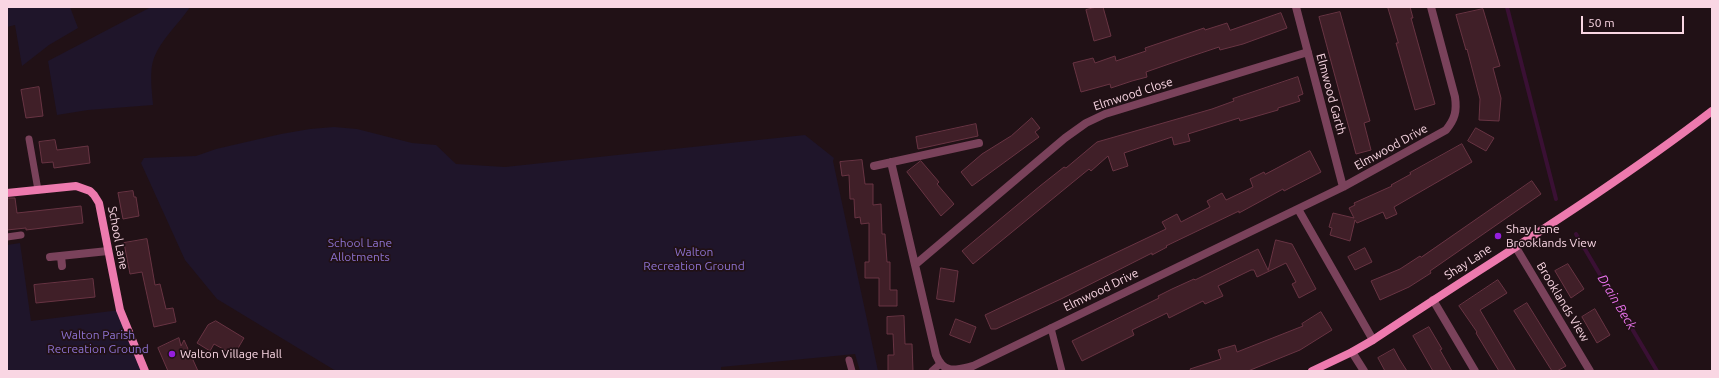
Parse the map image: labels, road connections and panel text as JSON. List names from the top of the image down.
{
  "streets": {
    "main road": ["School Lane", "Shay Lane"],
    "street": [
      "Elmwood Close",
      "Elmwood Garth",
      "Elmwood Drive",
      "Brooklands View"
    ]
  },
  "crossings": [
    ["Elmwood Close", "Elmwood Garth"],
    ["Elmwood Garth", "Elmwood Drive"],
    ["Shay Lane", "Brooklands View"]
  ],
  "water": ["Drain Beck"],
  "parks": ["School Lane Allotments", "Walton Recreation Ground", "Walton Parish Recreation Ground"],
  "places": ["Shay Lane Brooklands View", "Walton Village Hall"],
  "scale_bar": "50 m"
}
